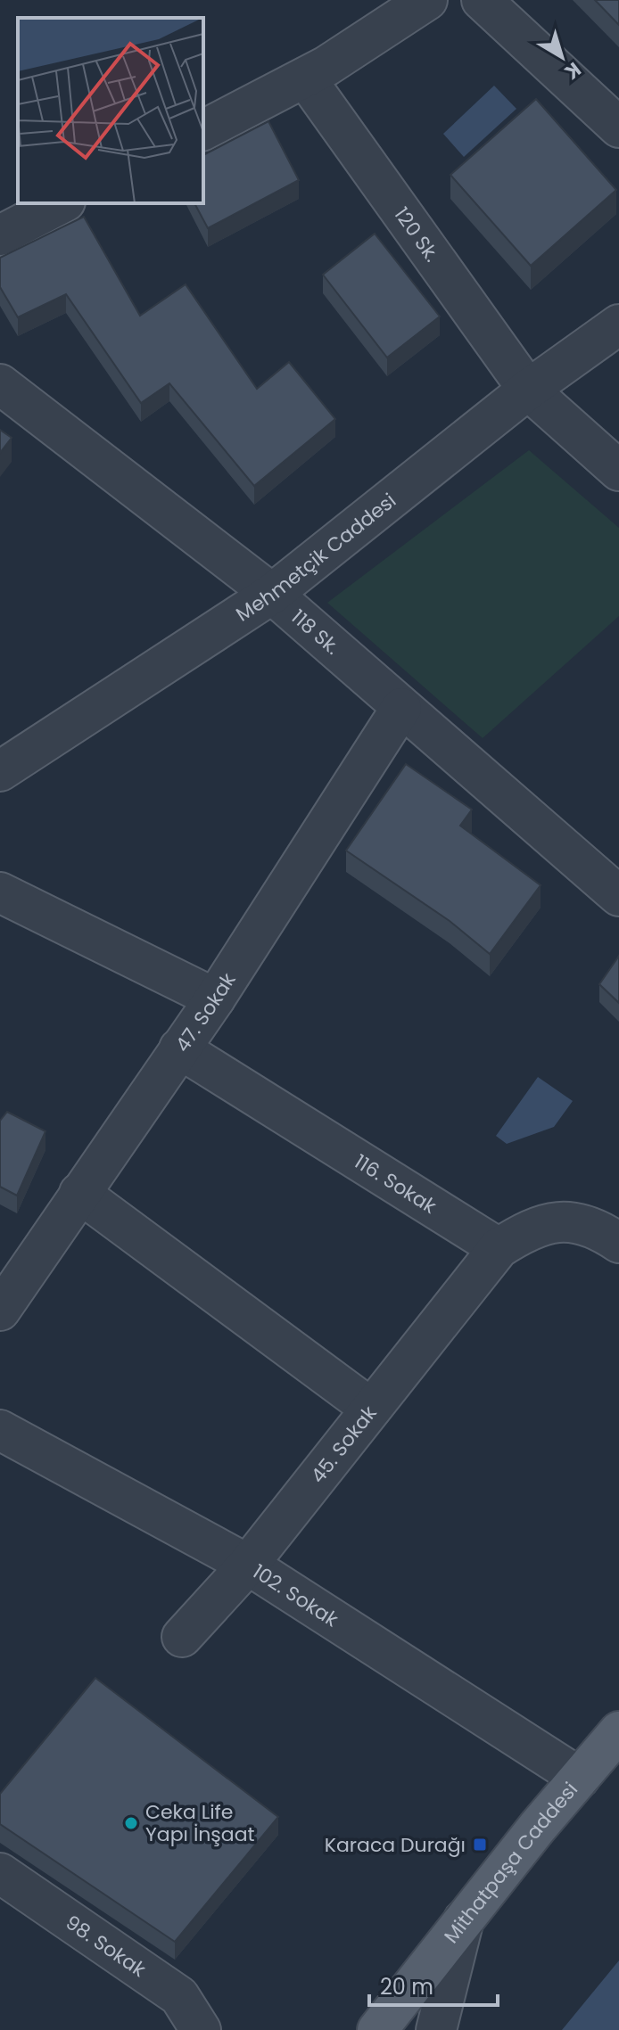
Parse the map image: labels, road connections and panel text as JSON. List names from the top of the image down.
{
  "streets": {
    "main road": ["Mithatpaşa Caddesi"],
    "street": [
      "120 Sk.",
      "Mehmetçik Caddesi",
      "118 Sk.",
      "47. Sokak",
      "116. Sokak",
      "45. Sokak",
      "102. Sokak",
      "98. Sokak"
    ]
  },
  "crossings": [
    ["120 Sk.", "Mehmetçik Caddesi"],
    ["Mehmetçik Caddesi", "118 Sk."],
    ["118 Sk.", "47. Sokak"],
    ["47. Sokak", "116. Sokak"],
    ["116. Sokak", "45. Sokak"],
    ["45. Sokak", "102. Sokak"],
    ["102. Sokak", "Mithatpaşa Caddesi"]
  ],
  "places": {
    "other": ["Ceka Life Yapı İnşaat"],
    "transit": ["Karaca Durağı"]
  },
  "scale_bar": "20 m",
  "north": "bottom right"
}
